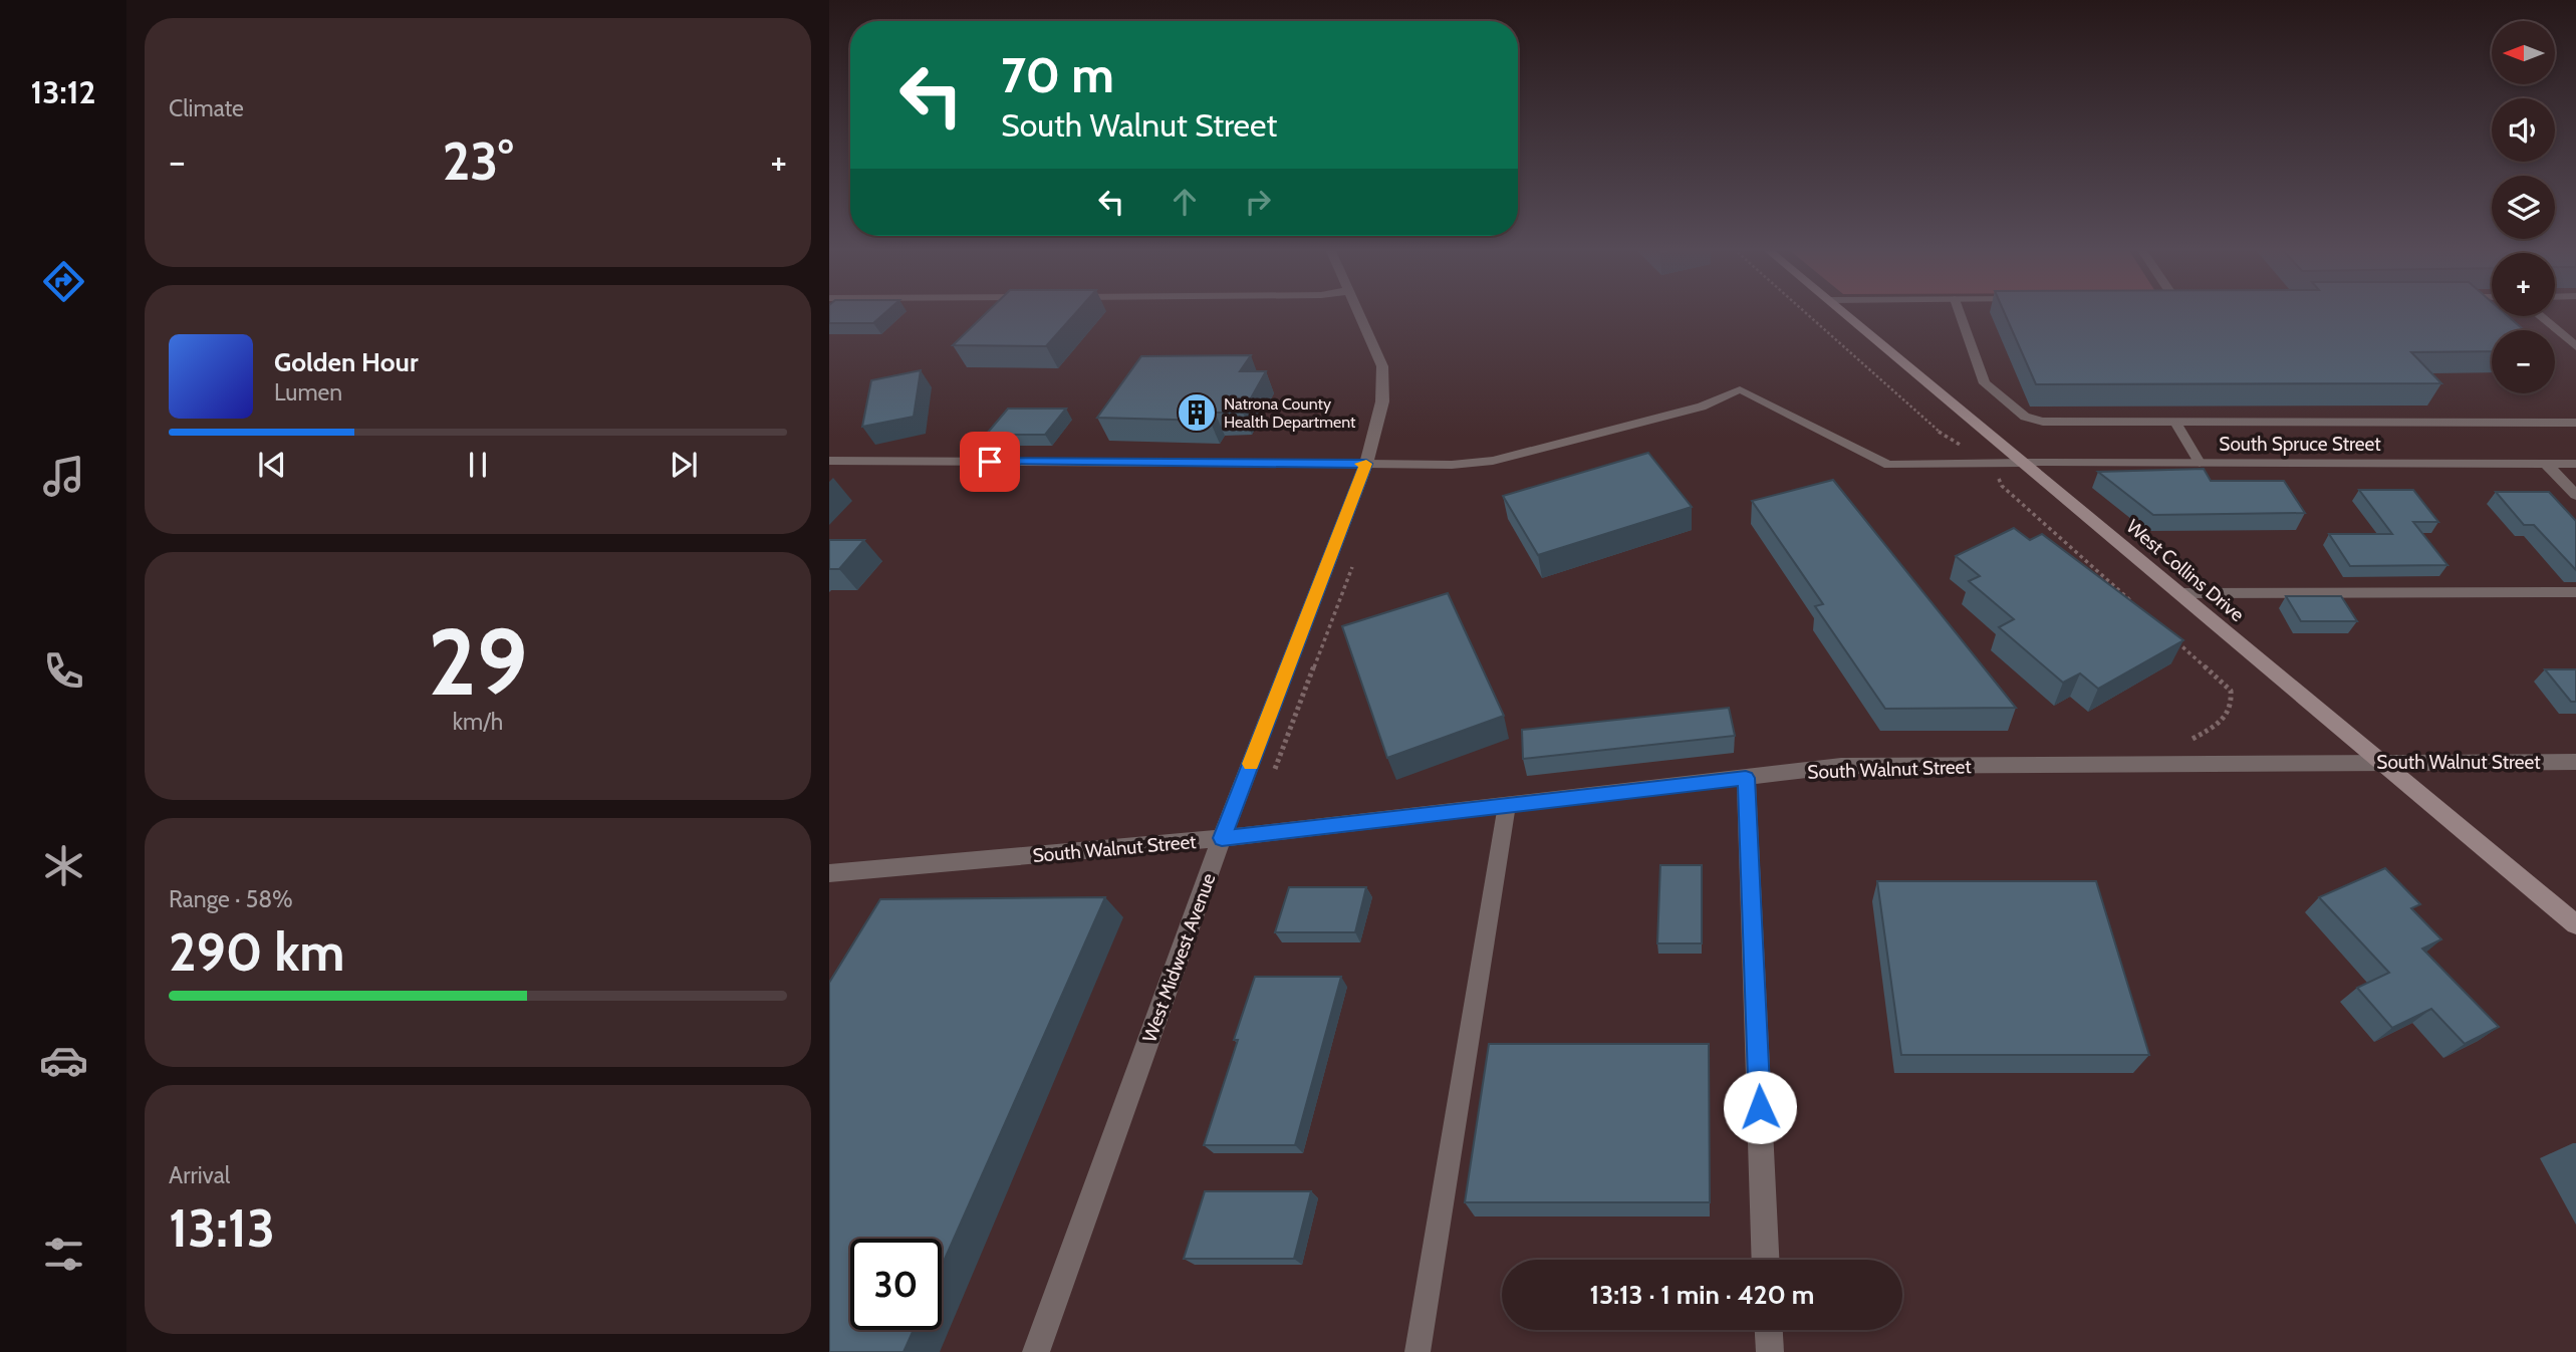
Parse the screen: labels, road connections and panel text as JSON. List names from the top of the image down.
{
  "streets": {
    "main road": ["West Collins Drive"],
    "street": ["South Spruce Street", "South Walnut Street", "West Midwest Avenue"]
  },
  "crossings": [
    ["South Spruce Street", "West Collins Drive"],
    ["West Collins Drive", "South Walnut Street"],
    ["South Walnut Street", "West Midwest Avenue"]
  ],
  "places": {
    "building": ["Natrona County Health Department"]
  },
  "north": "left",
  "page": {
    "tabs": "13:12",
    "tile": [
      "Climate",
      ["29", "km/h"],
      ["Range · 58%", "290 km"],
      ["Arrival", "13:13"]
    ],
    "map_buttons": ["+", "−"],
    "turn": ["70 m", "South Walnut Street"],
    "heat": ["−", "23°", "+"],
    "song": ["Golden Hour", "Lumen"],
    "limit": "30",
    "trip": "13:13 · 1 min · 420 m"
  }
}
